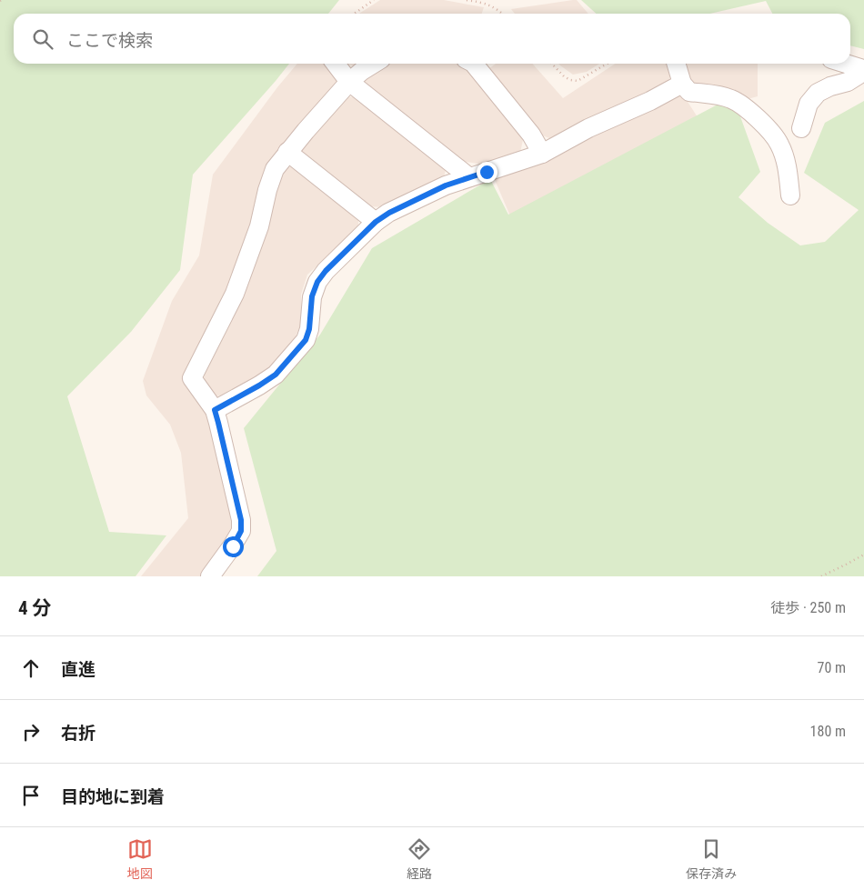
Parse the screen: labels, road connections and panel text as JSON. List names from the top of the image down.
{
  "page": {
    "search": "ここで検索",
    "heading": ["4 分", "徒歩 · 250 m"],
    "list": [
      ["直進", "70 m"],
      ["右折", "180 m"],
      "目的地に到着"
    ],
    "nav": ["地図", "経路", "保存済み"]
  }
}
